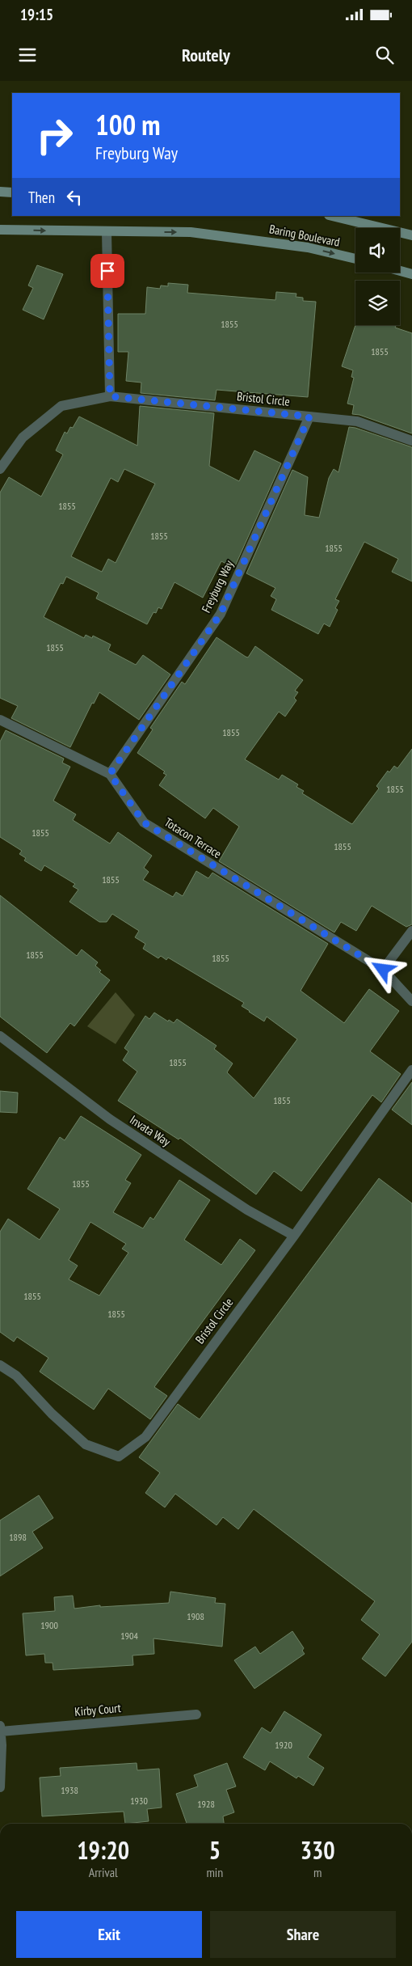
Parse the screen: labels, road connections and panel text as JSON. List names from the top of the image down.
{
  "streets": {
    "main road": ["Baring Boulevard"],
    "street": [
      "Bristol Circle",
      "Freyburg Way",
      "Totacon Terrace",
      "Invata Way",
      "Kirby Court"
    ]
  },
  "crossings": [
    ["Bristol Circle", "Freyburg Way"],
    ["Bristol Circle", "Invata Way"],
    ["Freyburg Way", "Totacon Terrace"]
  ],
  "one_way": ["Baring Boulevard"],
  "house_numbers": [
    "1855",
    "1855",
    "1855",
    "1855",
    "1855",
    "1855",
    "1855",
    "1855",
    "1855",
    "1855",
    "1855",
    "1855",
    "1855",
    "1855",
    "1855",
    "1855",
    "1855",
    "1855",
    "1898",
    "1908",
    "1900",
    "1904",
    "1920",
    "1938",
    "1930",
    "1928"
  ],
  "page": {
    "status": "19:15",
    "header": "Routely",
    "turn": ["100 m", "Freyburg Way"],
    "then": "Then",
    "eta": [
      "19:20",
      "Arrival",
      "5",
      "min",
      "330",
      "m"
    ],
    "buttons": ["Exit", "Share"]
  }
}
